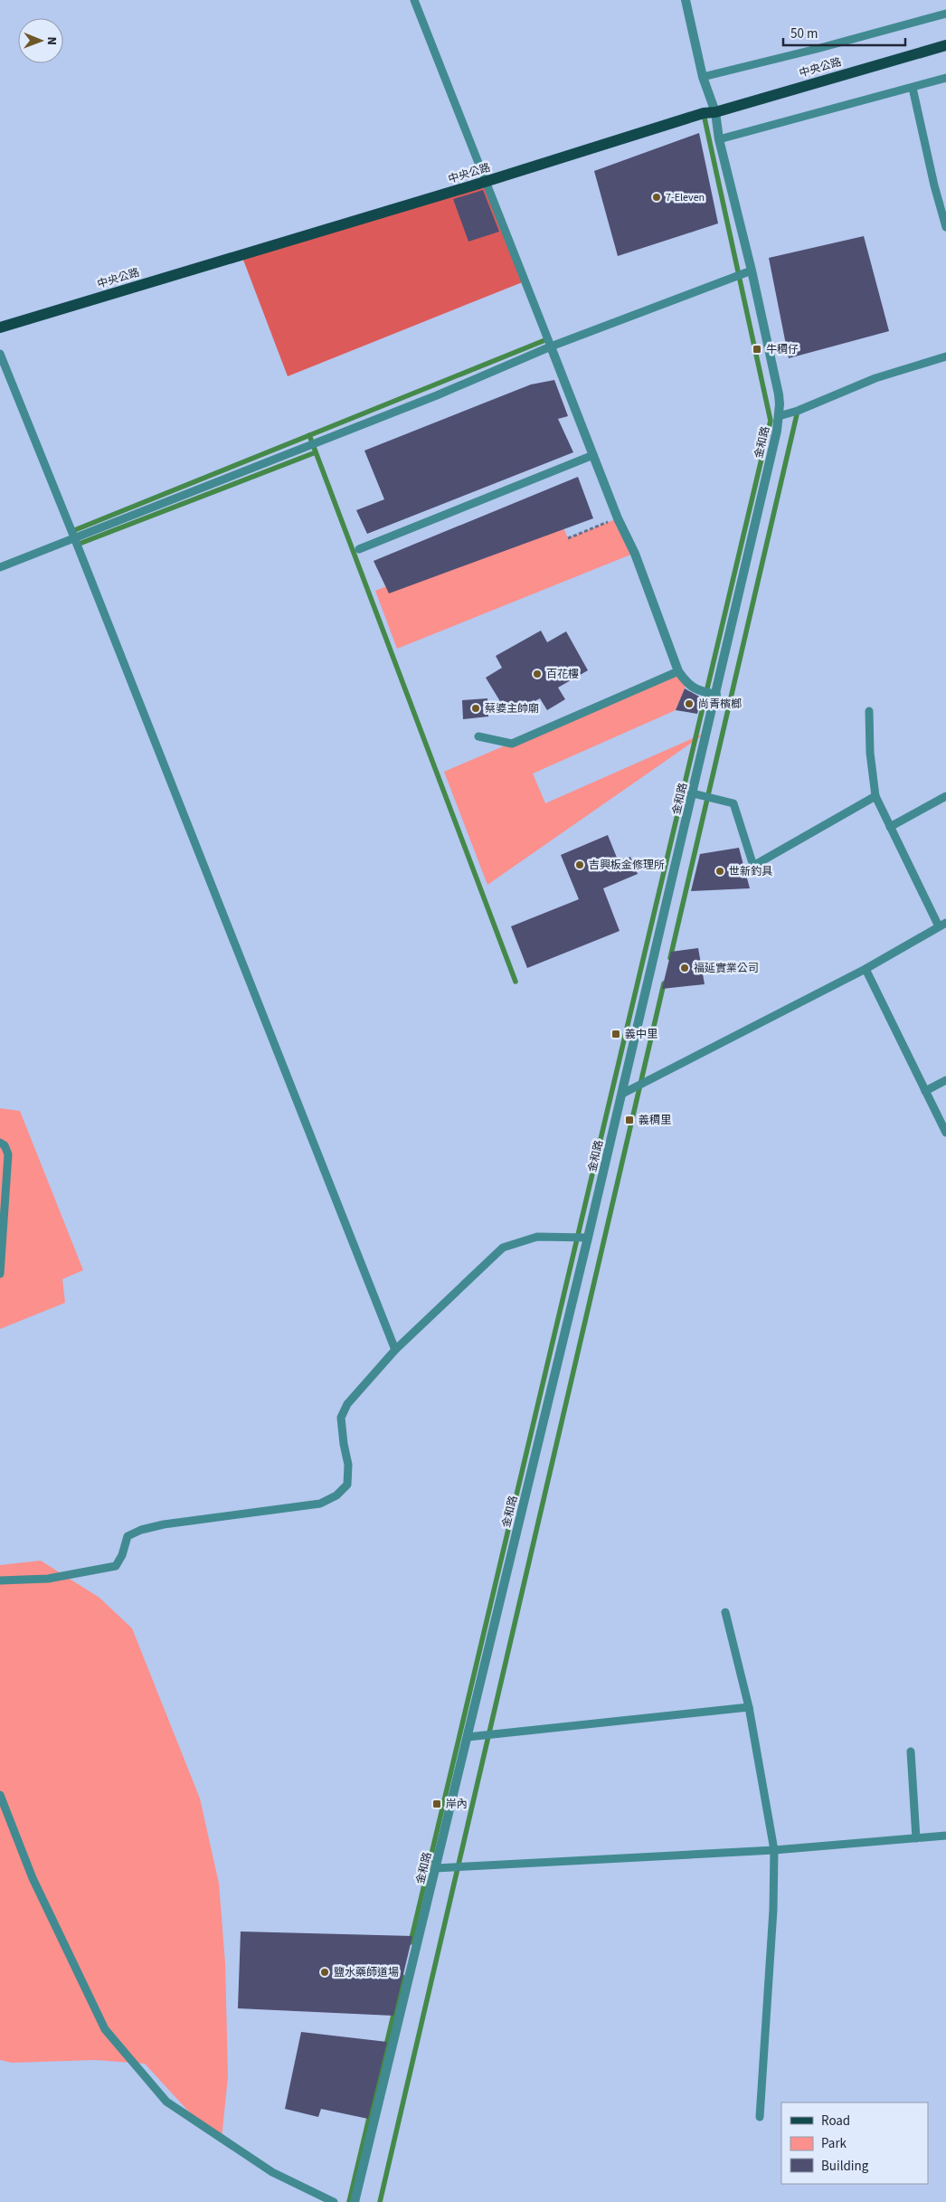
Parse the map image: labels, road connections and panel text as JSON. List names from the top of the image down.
{
  "streets": {
    "main road": ["中央公路"],
    "street": ["金和路"]
  },
  "crossings": [
    ["中央公路", "金和路"]
  ],
  "places": {
    "other": [
      "7-Eleven",
      "百花樓",
      "尚青檳榔",
      "蔡婆主帥廟",
      "吉興板金修理所",
      "世新釣具",
      "福延實業公司",
      "鹽水藥師道場"
    ],
    "transit": [
      "牛稠仔",
      "義中里",
      "義稠里",
      "岸內"
    ]
  },
  "legend": ["Road", "Park", "Building"],
  "scale_bar": "50 m",
  "north": "right"
}
